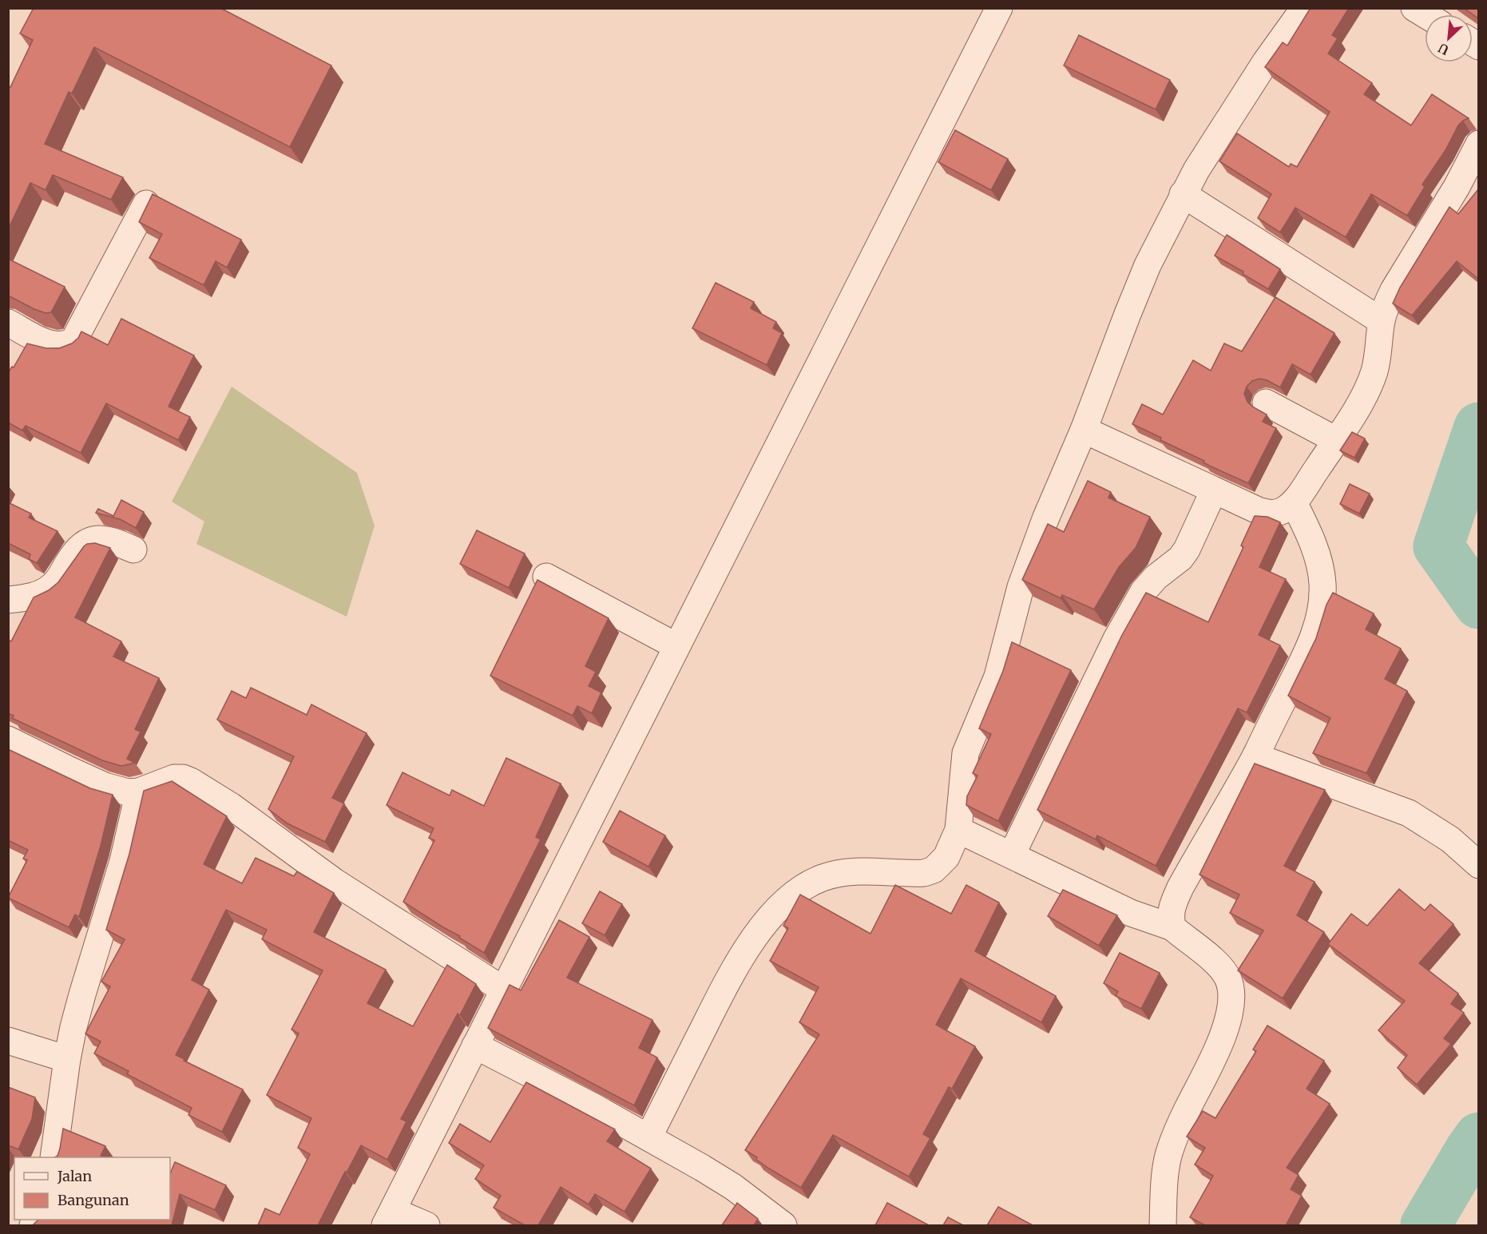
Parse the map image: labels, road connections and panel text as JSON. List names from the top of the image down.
{
  "legend": ["Jalan", "Bangunan"],
  "north": "bottom left"
}
